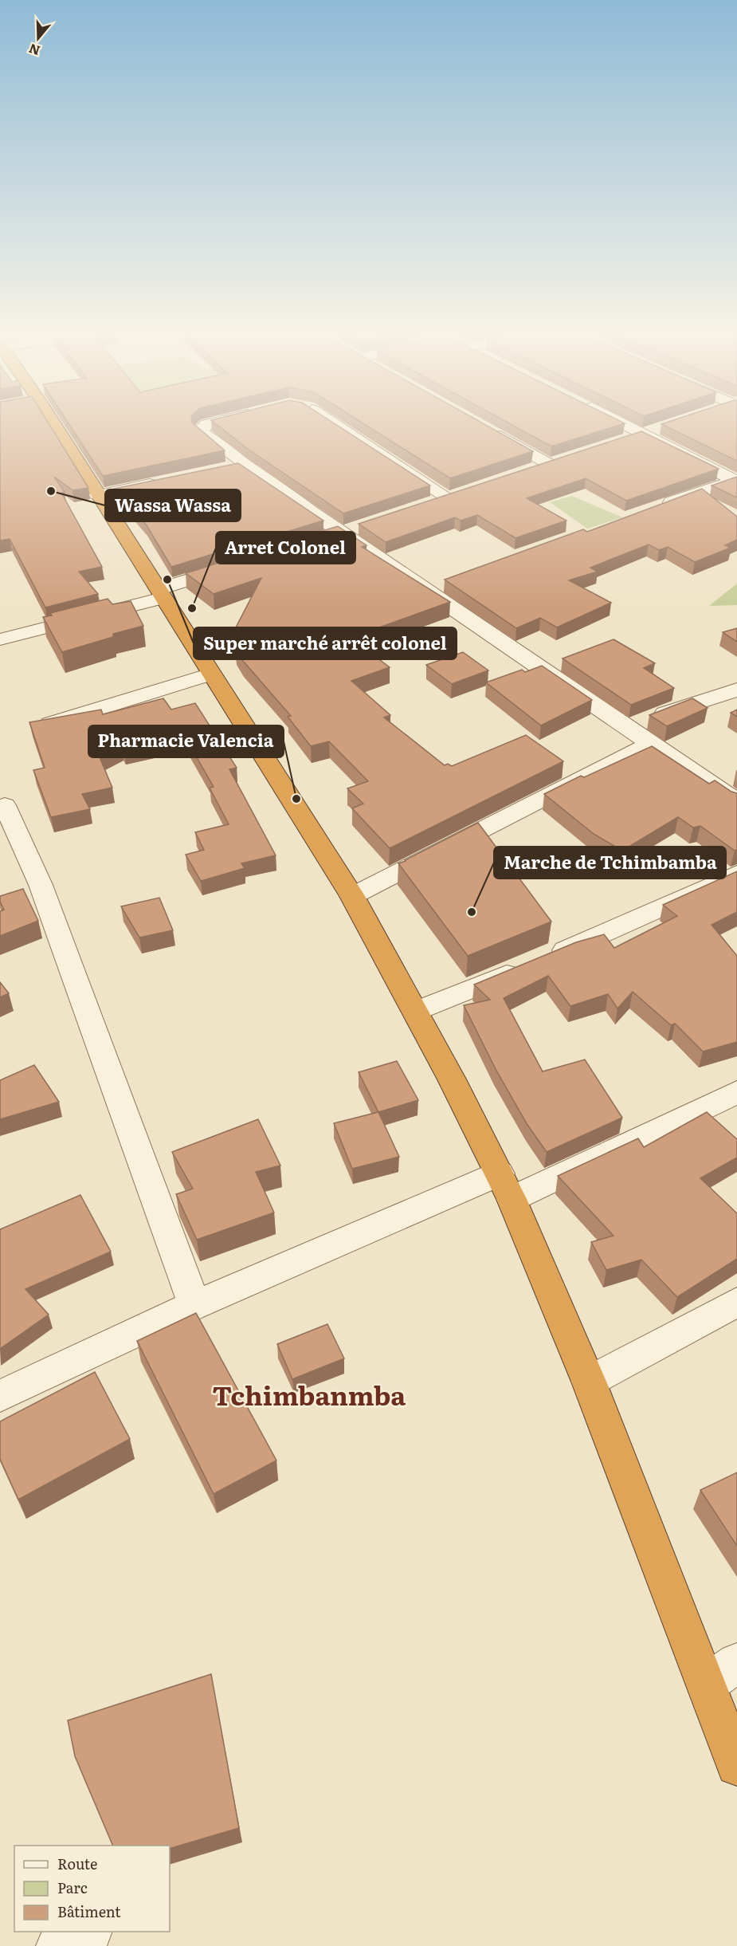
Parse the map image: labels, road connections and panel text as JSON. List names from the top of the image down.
{
  "districts": ["Tchimbanmba"],
  "places": [
    "Wassa Wassa",
    "Super marché arrêt colonel",
    "Arret Colonel",
    "Pharmacie Valencia",
    "Marche de Tchimbamba"
  ],
  "legend": ["Route", "Parc", "Bâtiment"],
  "north": "bottom"
}
